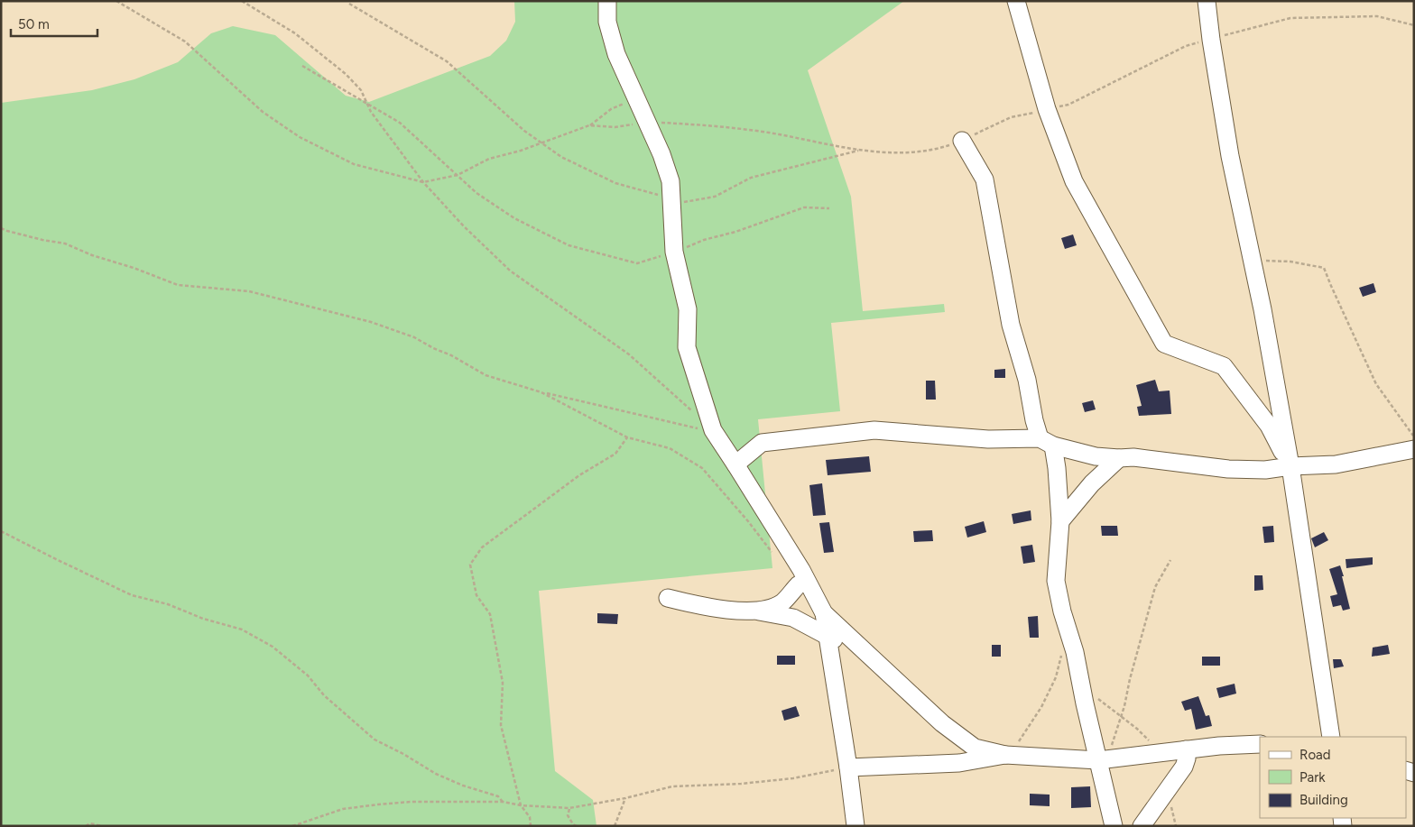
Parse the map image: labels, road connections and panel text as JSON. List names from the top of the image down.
{
  "legend": ["Road", "Park", "Building"],
  "scale_bar": "50 m"
}
